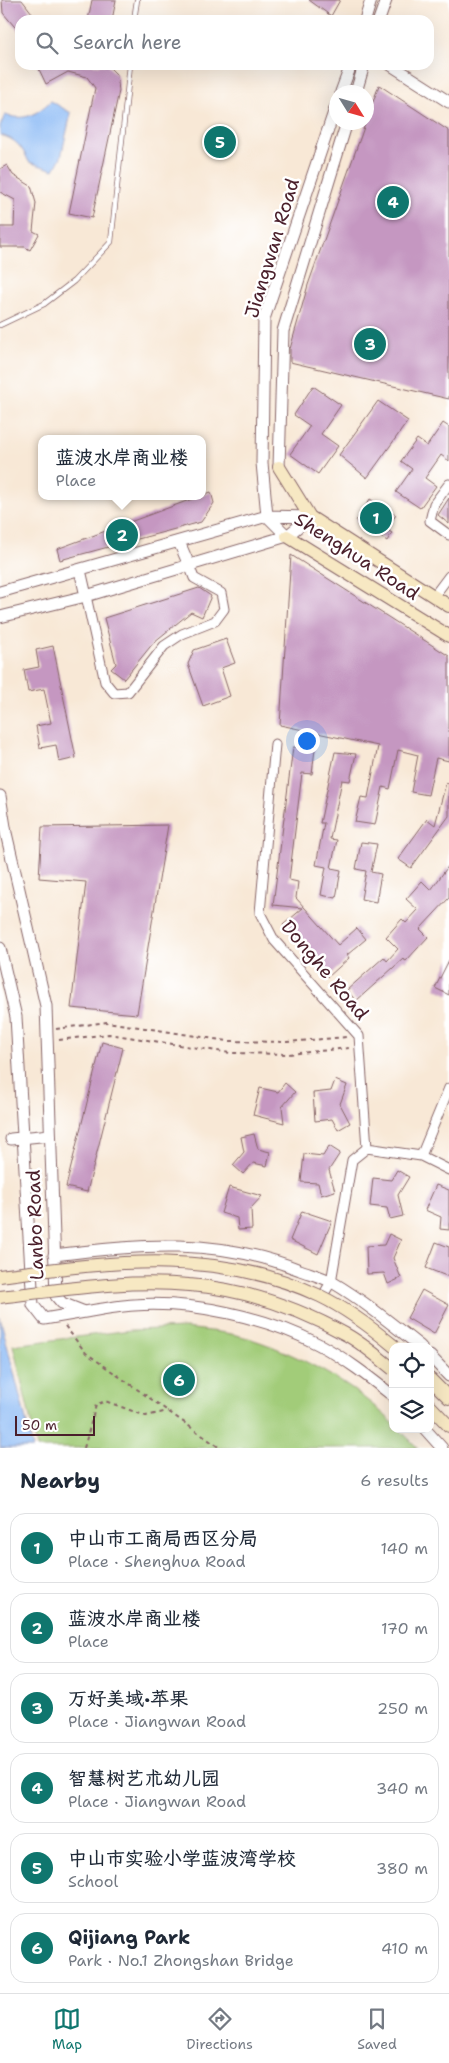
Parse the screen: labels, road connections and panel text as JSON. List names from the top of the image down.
{
  "streets": {
    "main road": ["Shenghua Road"],
    "street": ["Jiangwan Road", "Donghe Road", "Lanbo Road"]
  },
  "crossings": [
    ["Jiangwan Road", "Shenghua Road"]
  ],
  "scale_bar": "50 m",
  "north": "bottom right",
  "page": {
    "search": "Search here",
    "pins": [
      "5",
      "4",
      "3",
      "1",
      "2",
      "6"
    ],
    "popup": ["蓝波水岸商业楼", "Place"],
    "scale": "50 m",
    "heading": ["Nearby", "6 results"],
    "list": [
      {
        "mark": "1",
        "name": "中山市工商局西区分局",
        "note": "Place · Shenghua Road",
        "value": "140 m"
      },
      {
        "mark": "2",
        "name": "蓝波水岸商业楼",
        "note": "Place",
        "value": "170 m"
      },
      {
        "mark": "3",
        "name": "万好美域·苹果",
        "note": "Place · Jiangwan Road",
        "value": "250 m"
      },
      {
        "mark": "4",
        "name": "智慧树艺术幼儿园",
        "note": "Place · Jiangwan Road",
        "value": "340 m"
      },
      {
        "mark": "5",
        "name": "中山市实验小学蓝波湾学校",
        "note": "School",
        "value": "380 m"
      },
      {
        "mark": "6",
        "name": "Qijiang Park",
        "note": "Park · No.1 Zhongshan Bridge",
        "value": "410 m"
      }
    ],
    "nav": ["Map", "Directions", "Saved"]
  }
}
